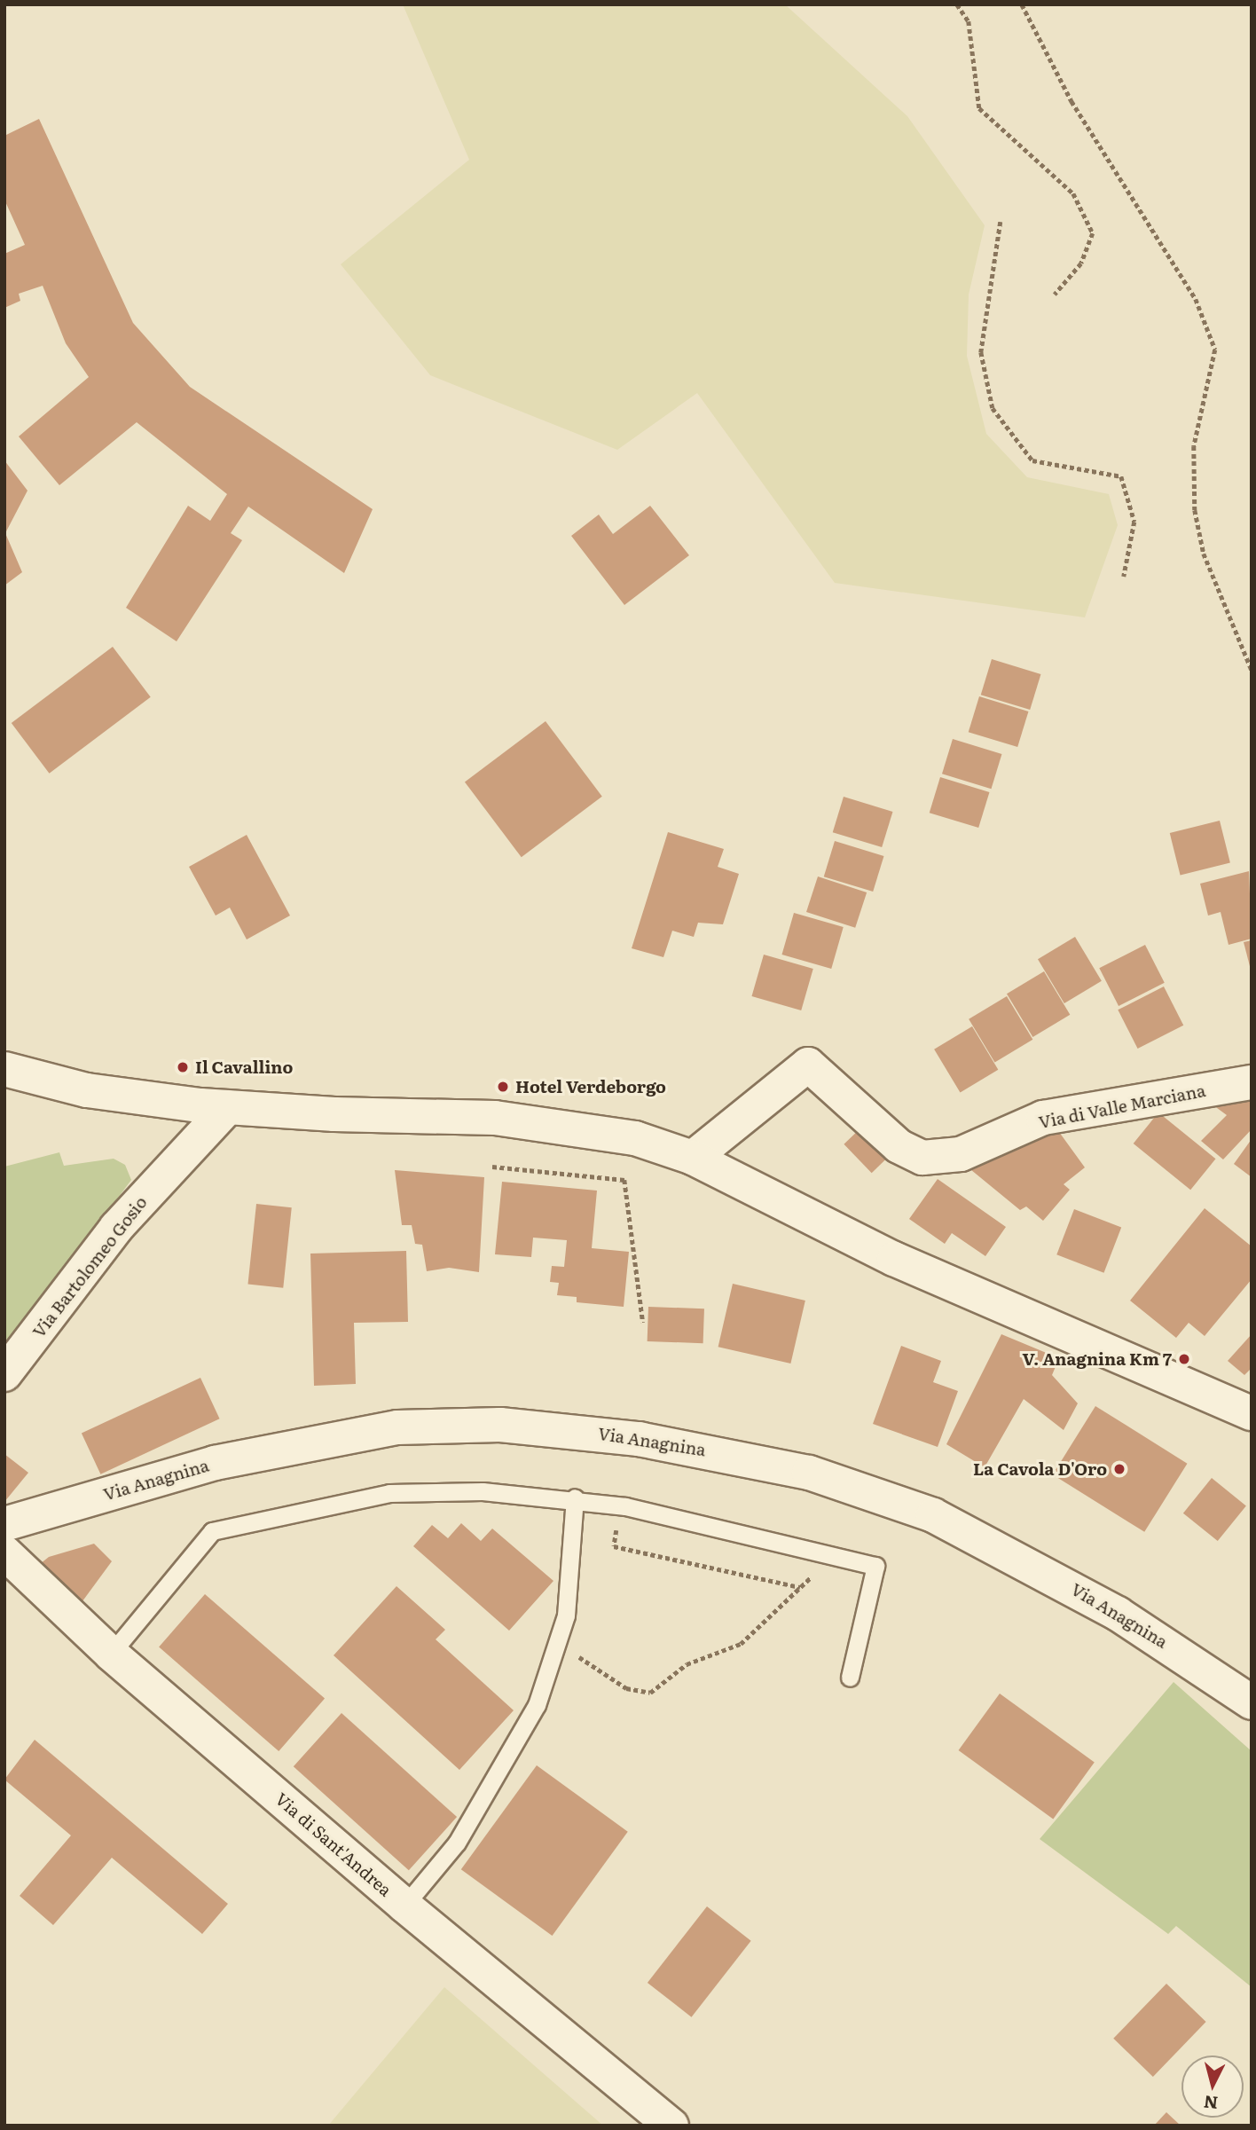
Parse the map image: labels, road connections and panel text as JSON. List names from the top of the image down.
{
  "streets": {
    "main road": [
      "Via di Valle Marciana",
      "Via Bartolomeo Gosio",
      "Via Anagnina",
      "Via di Sant'Andrea"
    ]
  },
  "places": [
    "Il Cavallino",
    "Hotel Verdeborgo",
    "V. Anagnina Km 7",
    "La Cavola D'Oro"
  ],
  "north": "bottom"
}
